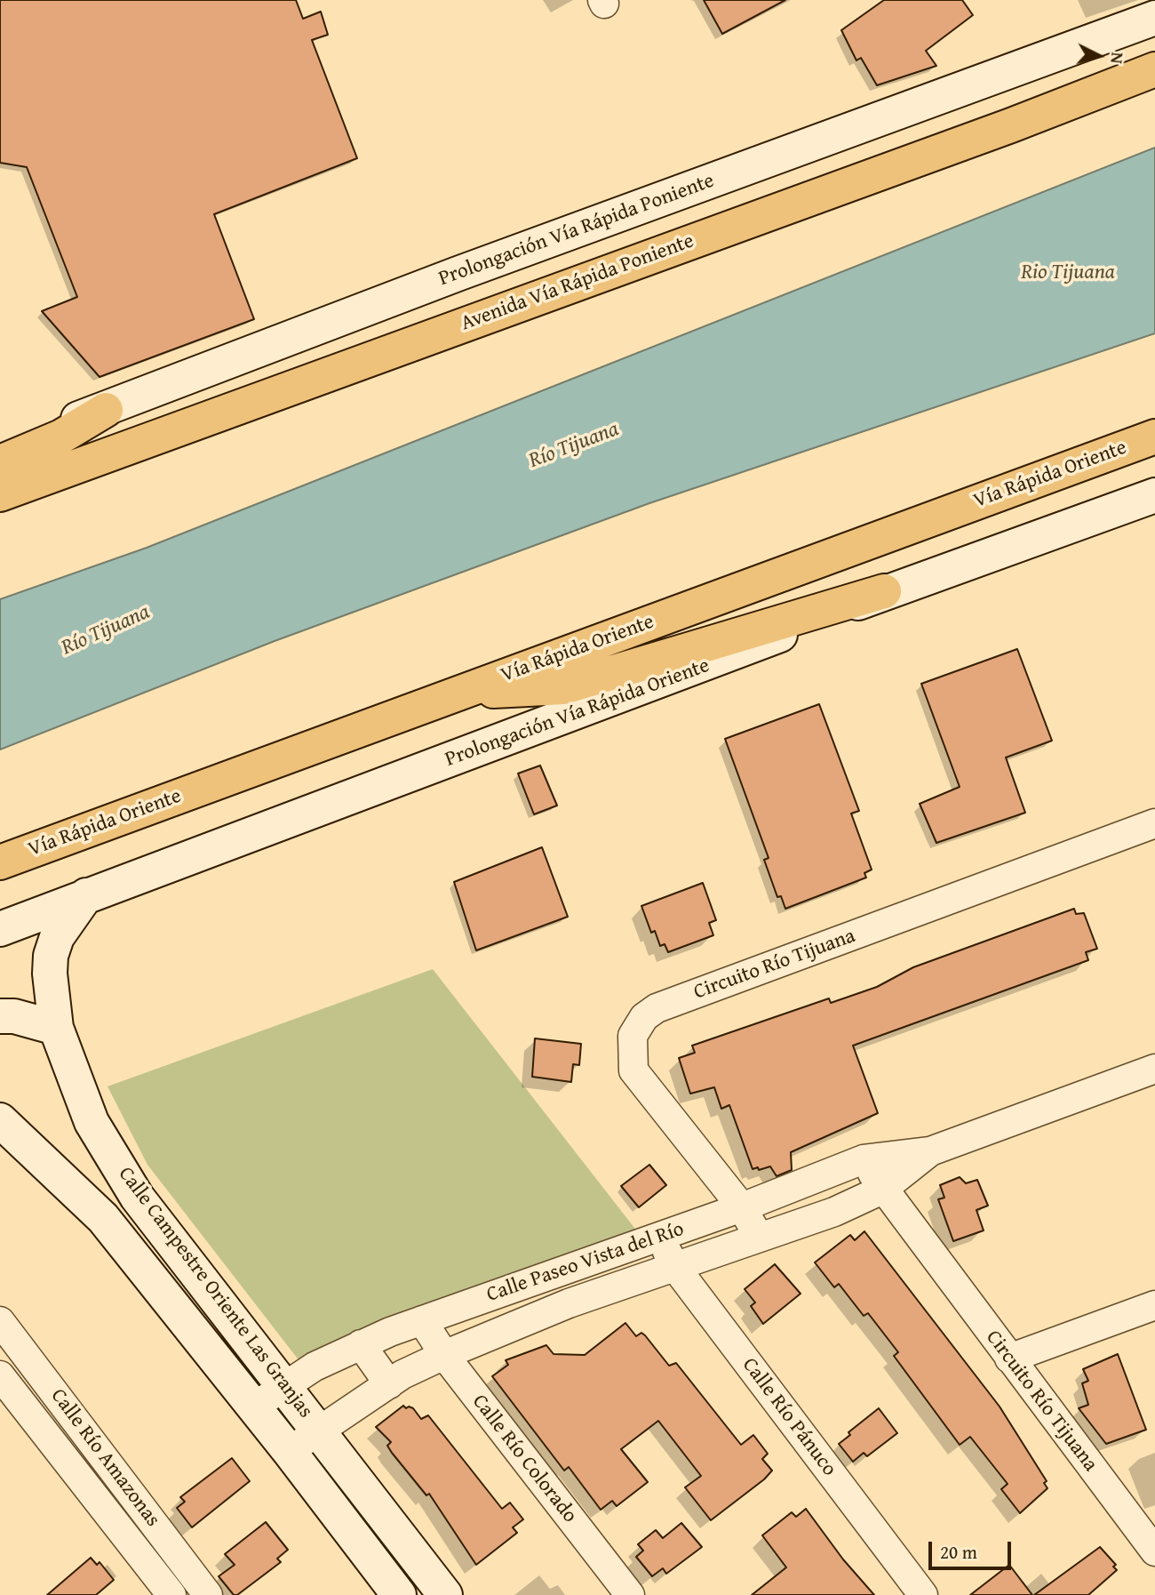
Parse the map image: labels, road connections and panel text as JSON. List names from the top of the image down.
{
  "streets": {
    "highway": ["Avenida Vía Rápida Poniente", "Vía Rápida Oriente"],
    "main road": ["Prolongación Vía Rápida Poniente", "Prolongación Vía Rápida Oriente", "Calle Campestre Oriente Las Granjas"],
    "street": [
      "Circuito Río Tijuana",
      "Calle Paseo Vista del Río",
      "Calle Río Pánuco",
      "Calle Río Amazonas",
      "Calle Río Colorado"
    ]
  },
  "crossings": [
    ["Prolongación Vía Rápida Oriente", "Calle Campestre Oriente Las Granjas"],
    ["Circuito Río Tijuana", "Calle Paseo Vista del Río"],
    ["Calle Paseo Vista del Río", "Calle Campestre Oriente Las Granjas"],
    ["Calle Paseo Vista del Río", "Calle Río Pánuco"],
    ["Calle Paseo Vista del Río", "Calle Río Colorado"]
  ],
  "water": ["Rio Tijuana", "Río Tijuana"],
  "scale_bar": "20 m",
  "north": "right"
}
